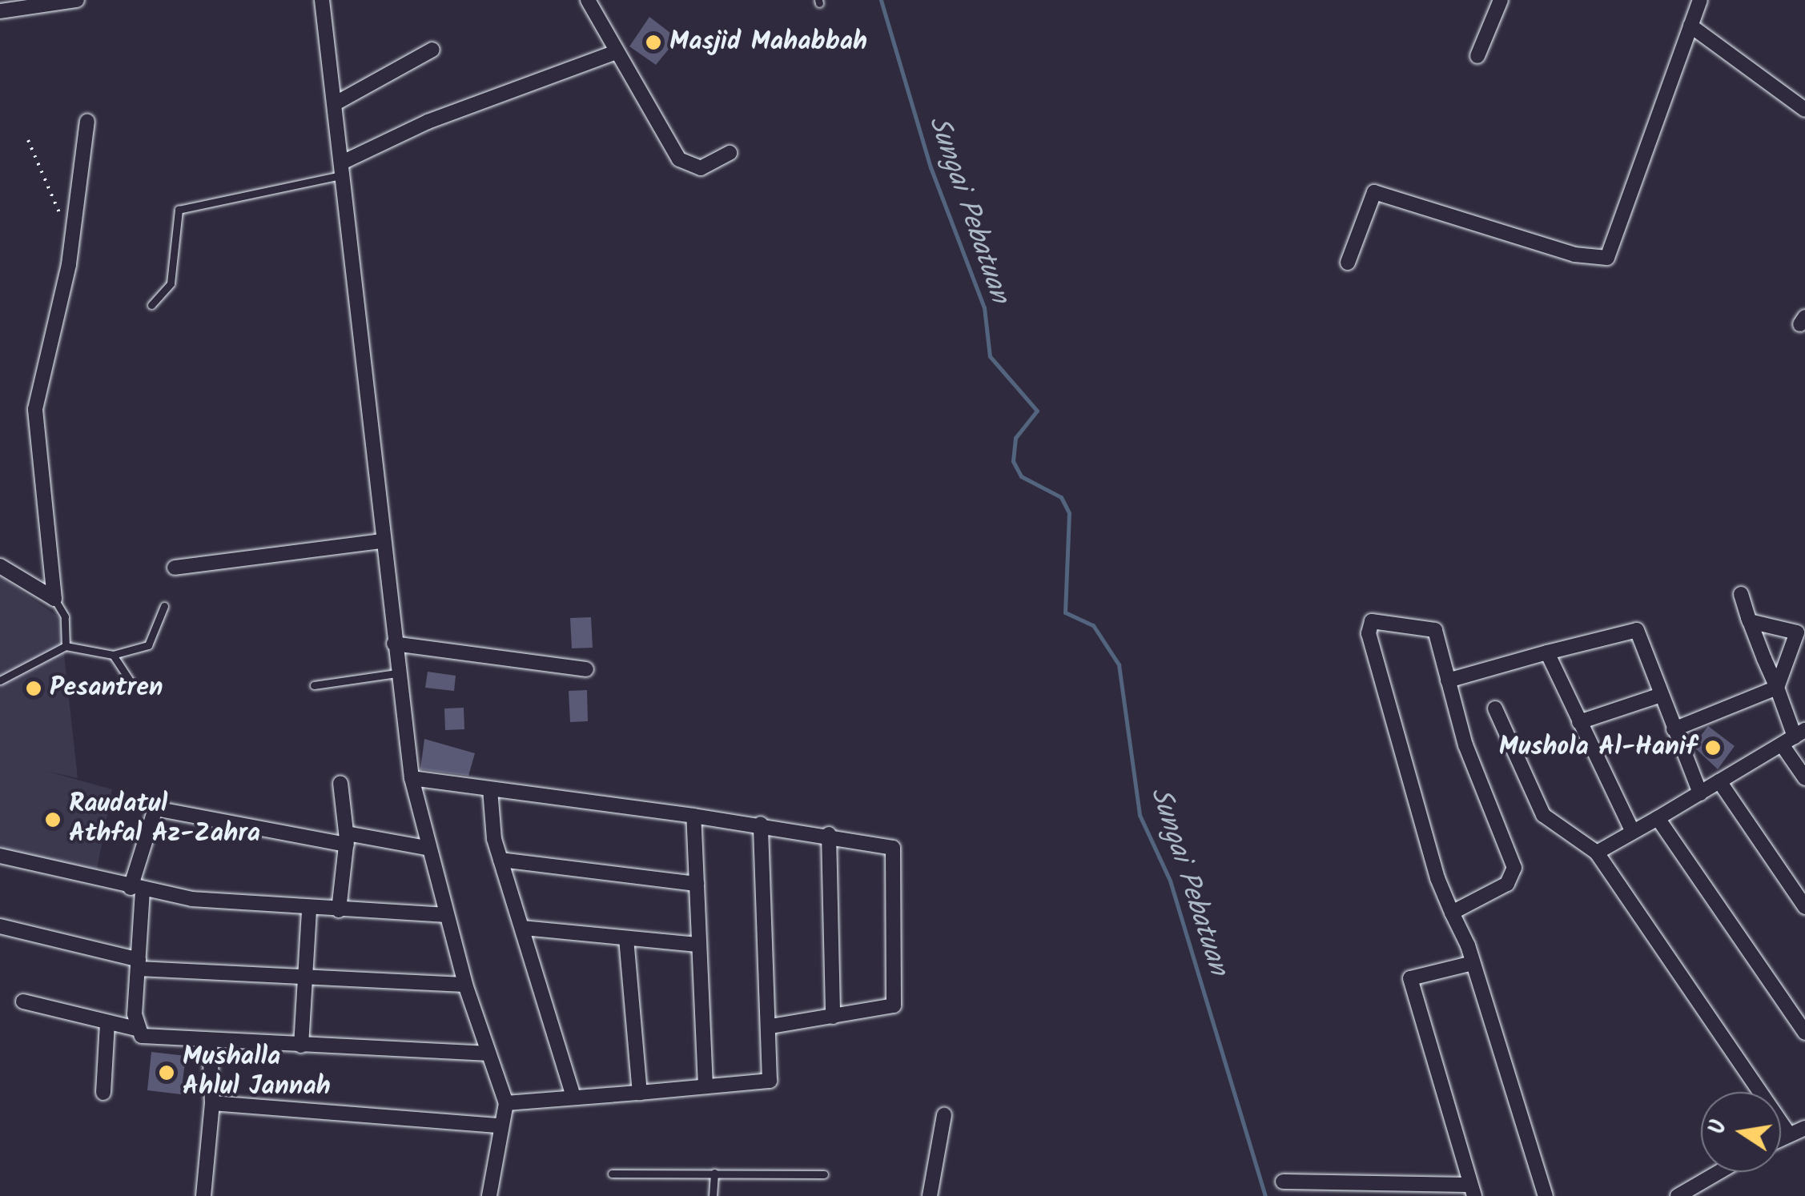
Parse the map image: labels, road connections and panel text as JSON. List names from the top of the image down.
{
  "water": ["Sungai Pebatuan"],
  "places": [
    "Masjid Mahabbah",
    "Pesantren",
    "Mushola Al-Hanif",
    "Raudatul Athfal Az-Zahra",
    "Mushalla Ahlul Jannah"
  ],
  "north": "left"
}
